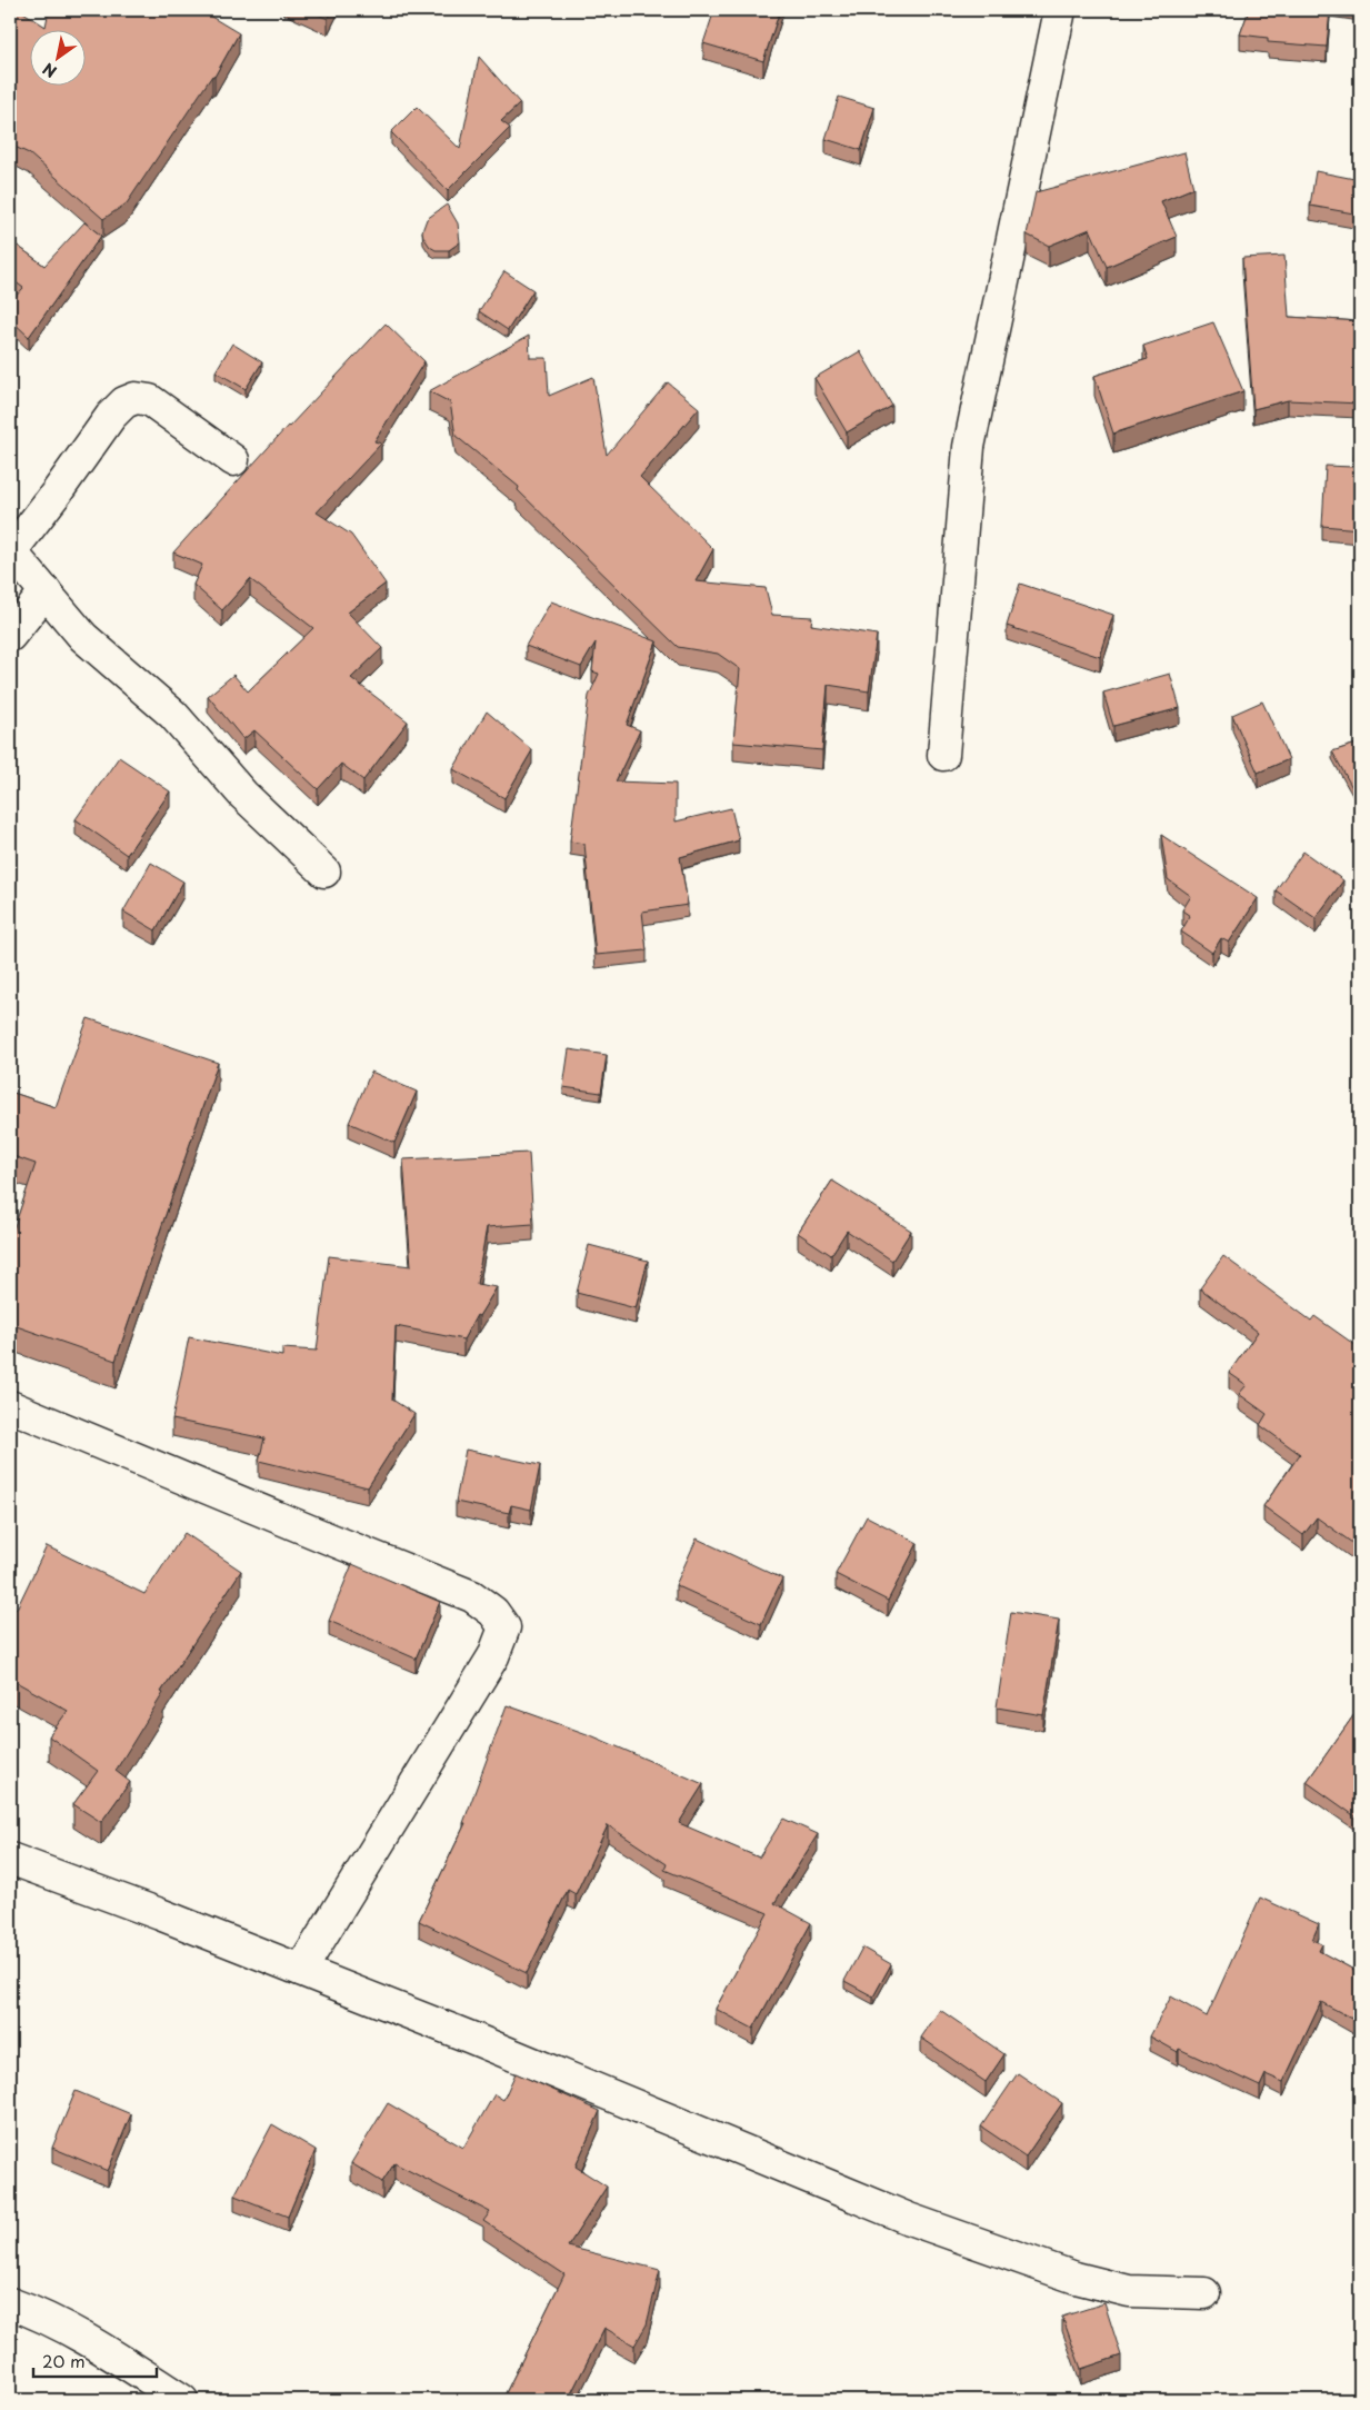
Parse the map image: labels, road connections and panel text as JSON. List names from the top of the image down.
{
  "scale_bar": "20 m",
  "north": "bottom left"
}
